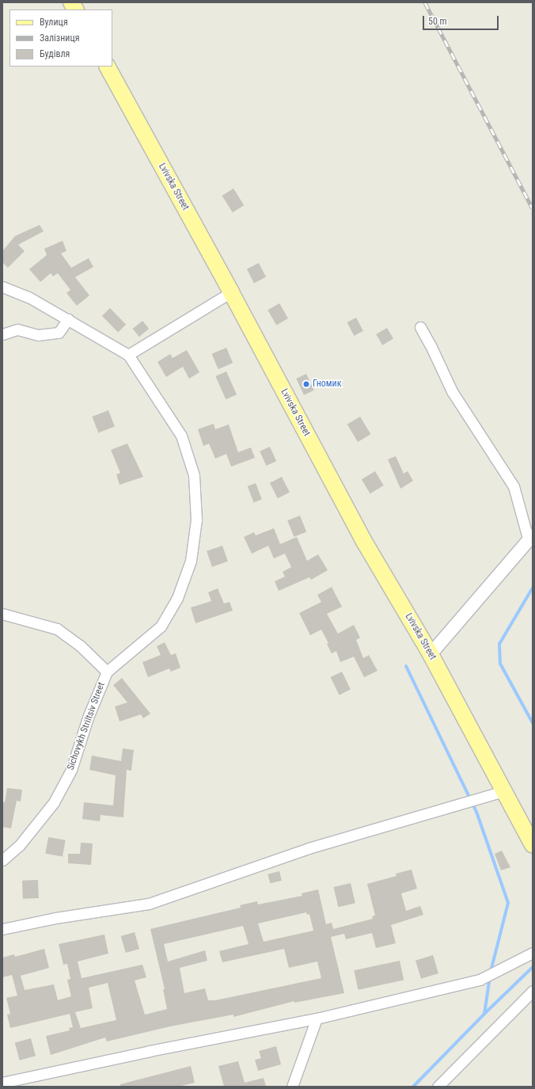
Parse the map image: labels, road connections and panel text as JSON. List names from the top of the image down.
{
  "streets": {
    "main road": ["Lvivska Street"],
    "street": ["Sichovykh Striltsiv Street"]
  },
  "places": ["Гномик"],
  "legend": ["Вулиця", "Залізниця", "Будівля"],
  "scale_bar": "50 m"
}
